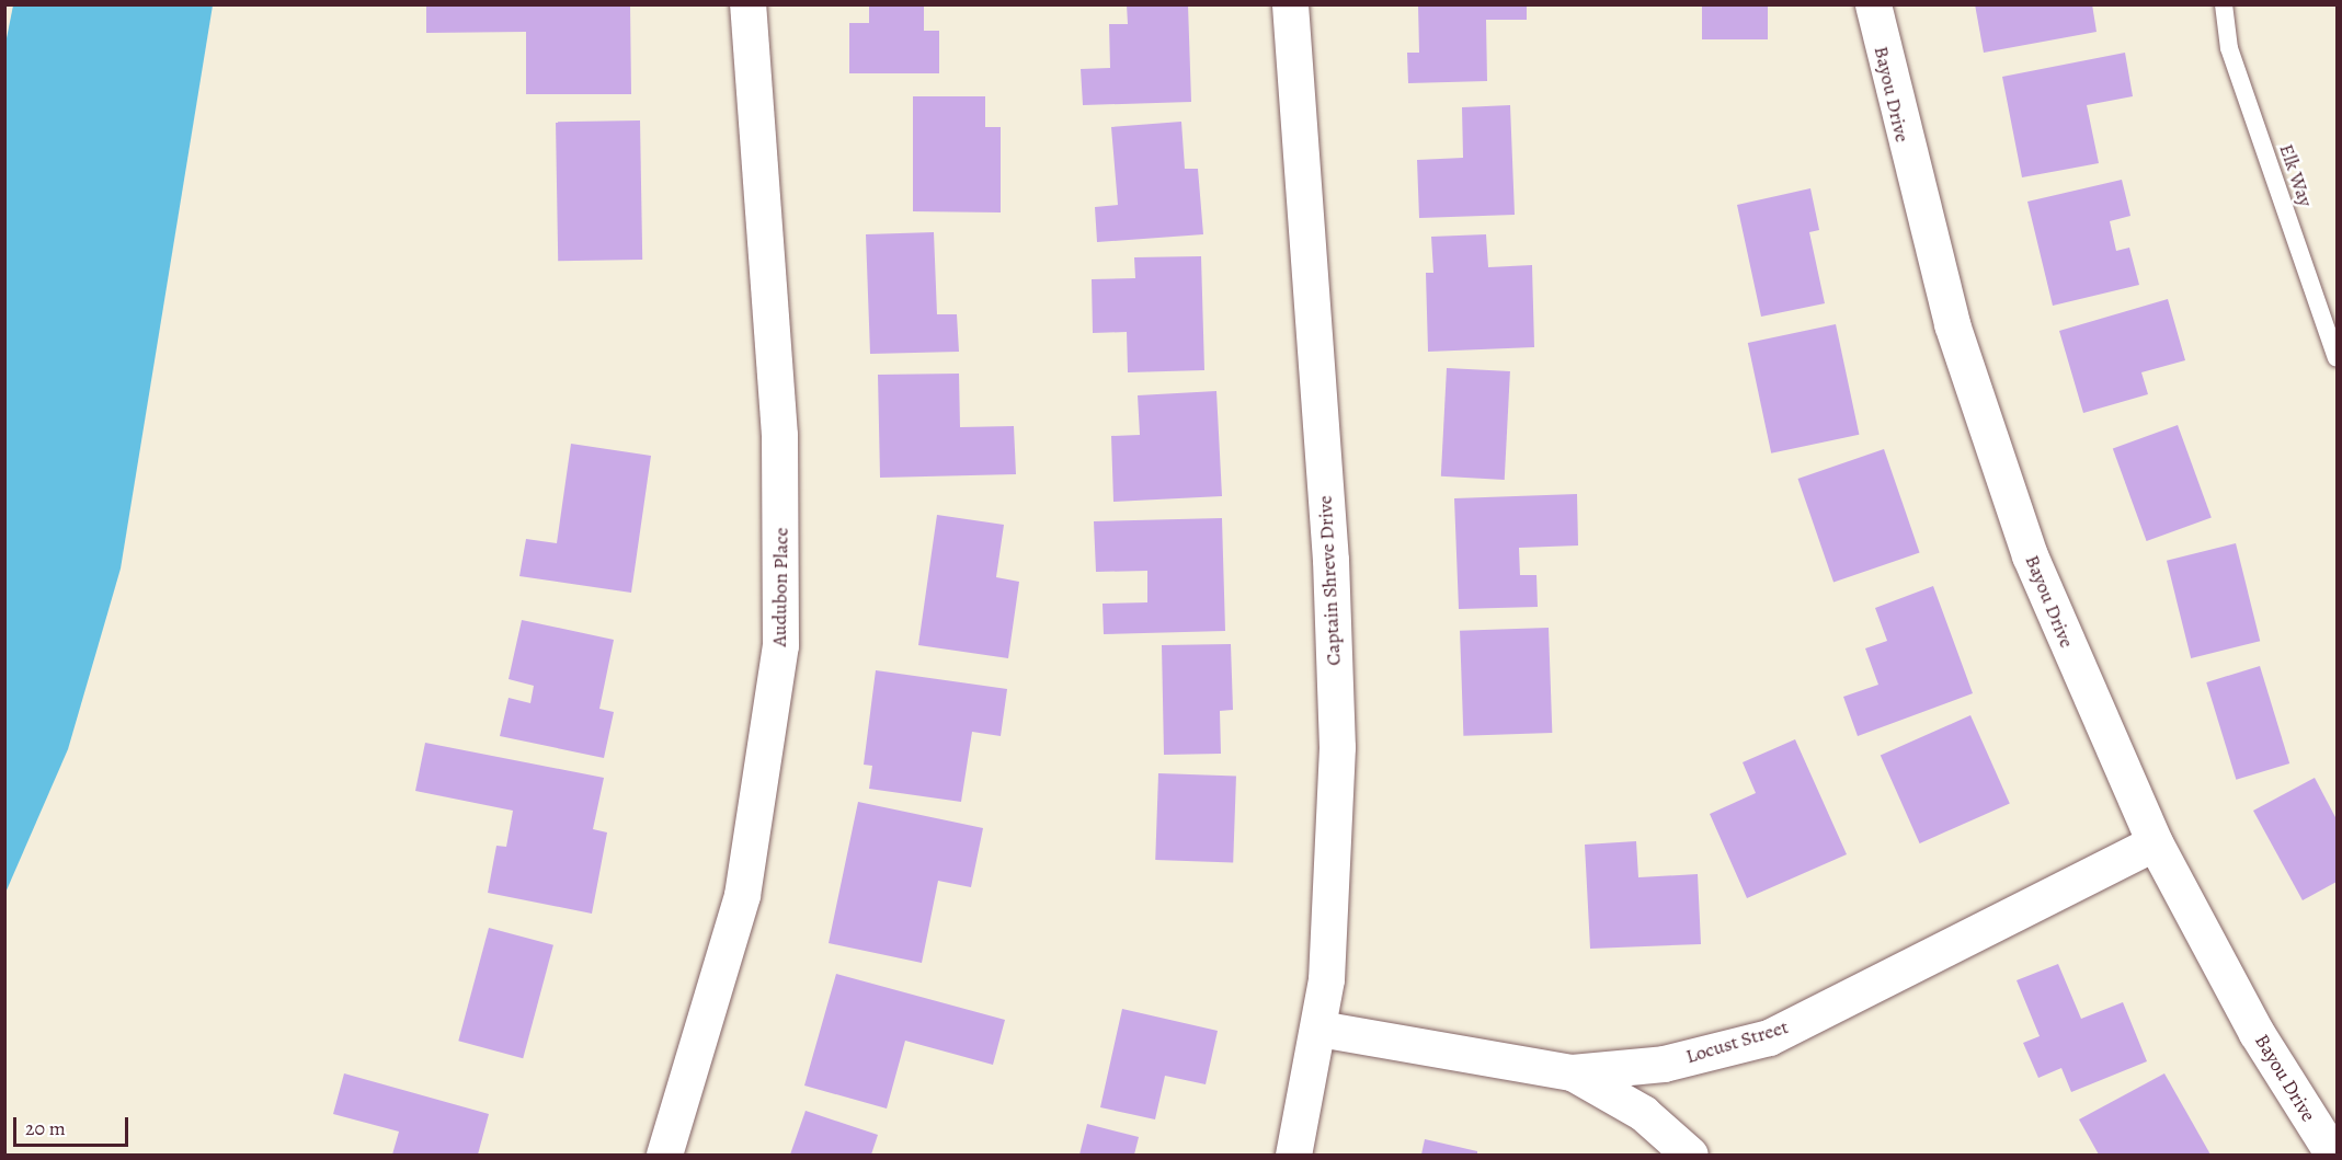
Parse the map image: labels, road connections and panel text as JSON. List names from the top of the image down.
{
  "streets": {
    "street": [
      "Bayou Drive",
      "Captain Shreve Drive",
      "Audubon Place",
      "Locust Street"
    ],
    "lane": ["Elk Way"]
  },
  "crossings": [
    ["Bayou Drive", "Locust Street"],
    ["Captain Shreve Drive", "Locust Street"]
  ],
  "scale_bar": "20 m"
}
